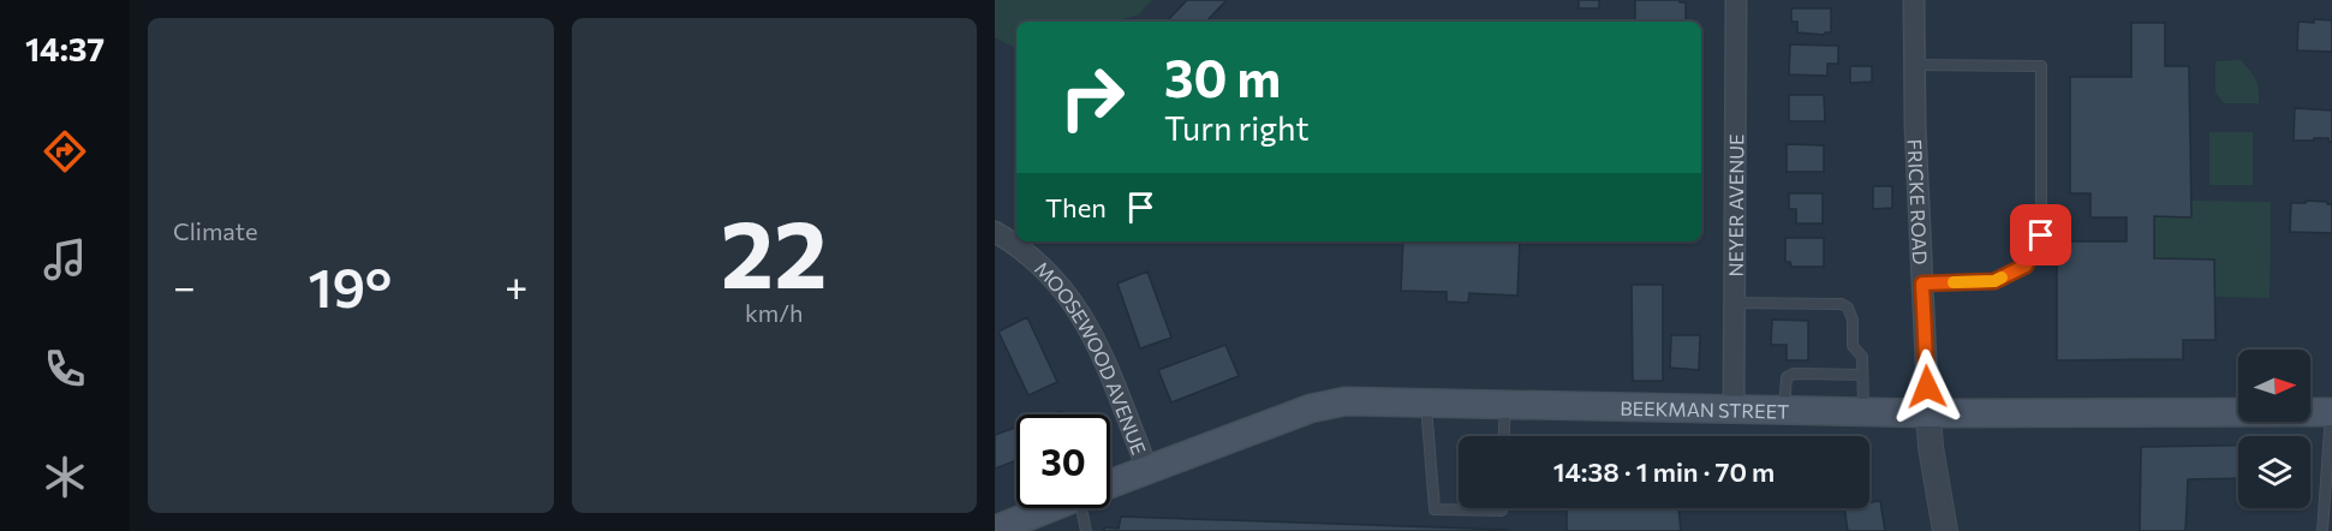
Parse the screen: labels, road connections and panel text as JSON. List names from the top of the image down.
{
  "streets": {
    "main road": ["BEEKMAN STREET"],
    "street": ["FRICKE ROAD", "NEYER AVENUE", "MOOSEWOOD AVENUE"]
  },
  "crossings": [
    ["FRICKE ROAD", "BEEKMAN STREET"],
    ["NEYER AVENUE", "BEEKMAN STREET"],
    ["MOOSEWOOD AVENUE", "BEEKMAN STREET"]
  ],
  "north": "right",
  "page": {
    "tabs": "14:37",
    "tile": [
      "Climate",
      ["22", "km/h"]
    ],
    "turn": ["30 m", "Turn right"],
    "then": "Then",
    "heat": ["−", "19°", "+"],
    "limit": "30",
    "trip": "14:38 · 1 min · 70 m"
  }
}
